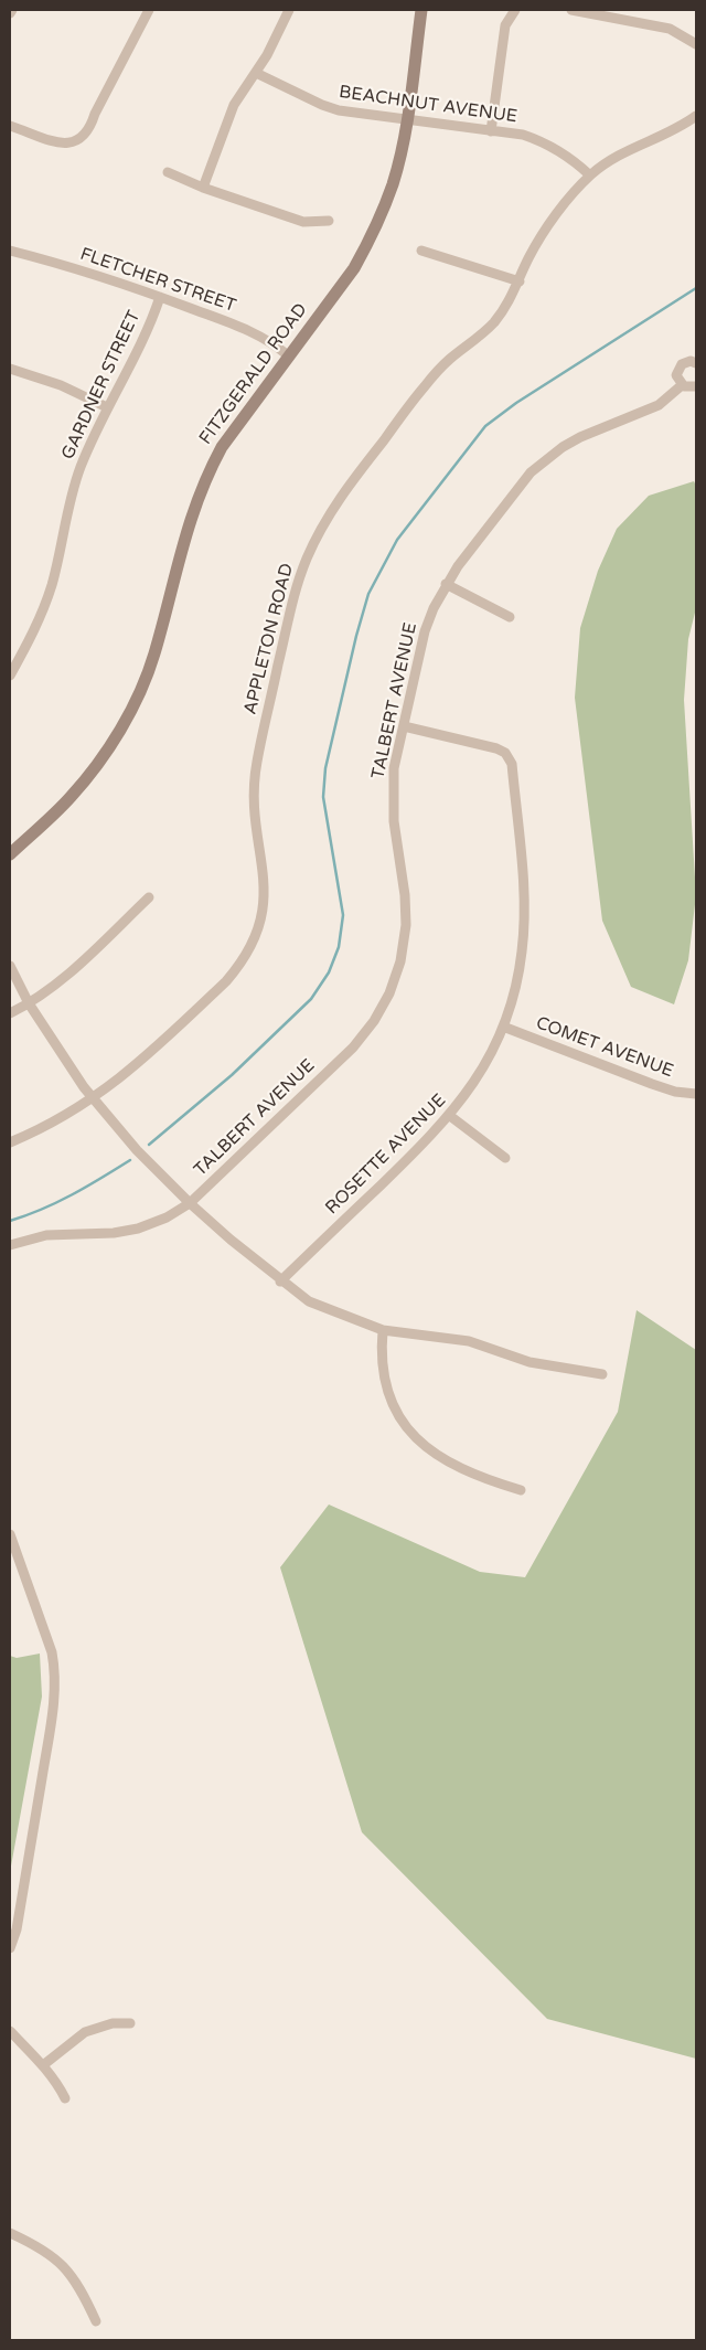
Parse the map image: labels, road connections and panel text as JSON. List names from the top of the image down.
{
  "streets": {
    "main road": ["FITZGERALD ROAD"],
    "street": [
      "BEACHNUT AVENUE",
      "FLETCHER STREET",
      "GARDNER STREET",
      "APPLETON ROAD",
      "TALBERT AVENUE",
      "COMET AVENUE",
      "ROSETTE AVENUE"
    ]
  },
  "crossings": [
    ["BEACHNUT AVENUE", "FITZGERALD ROAD"],
    ["BEACHNUT AVENUE", "APPLETON ROAD"],
    ["FLETCHER STREET", "FITZGERALD ROAD"],
    ["FLETCHER STREET", "GARDNER STREET"],
    ["TALBERT AVENUE", "ROSETTE AVENUE"],
    ["COMET AVENUE", "ROSETTE AVENUE"]
  ]
}
